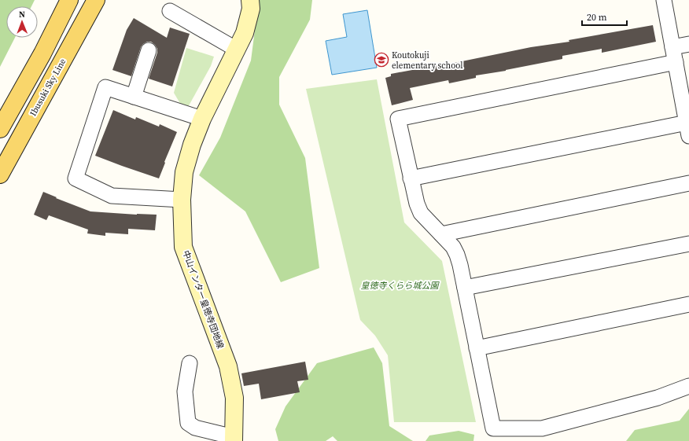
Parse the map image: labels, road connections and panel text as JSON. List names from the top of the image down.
{
  "streets": {
    "main road": ["Ibusuki Sky Line"],
    "street": ["中山インター皇徳寺団地線"]
  },
  "parks": ["皇徳寺くらら城公園"],
  "places": {
    "school or university": ["Koutokuji elementary school"]
  },
  "scale_bar": "20 m",
  "north": "top"
}
